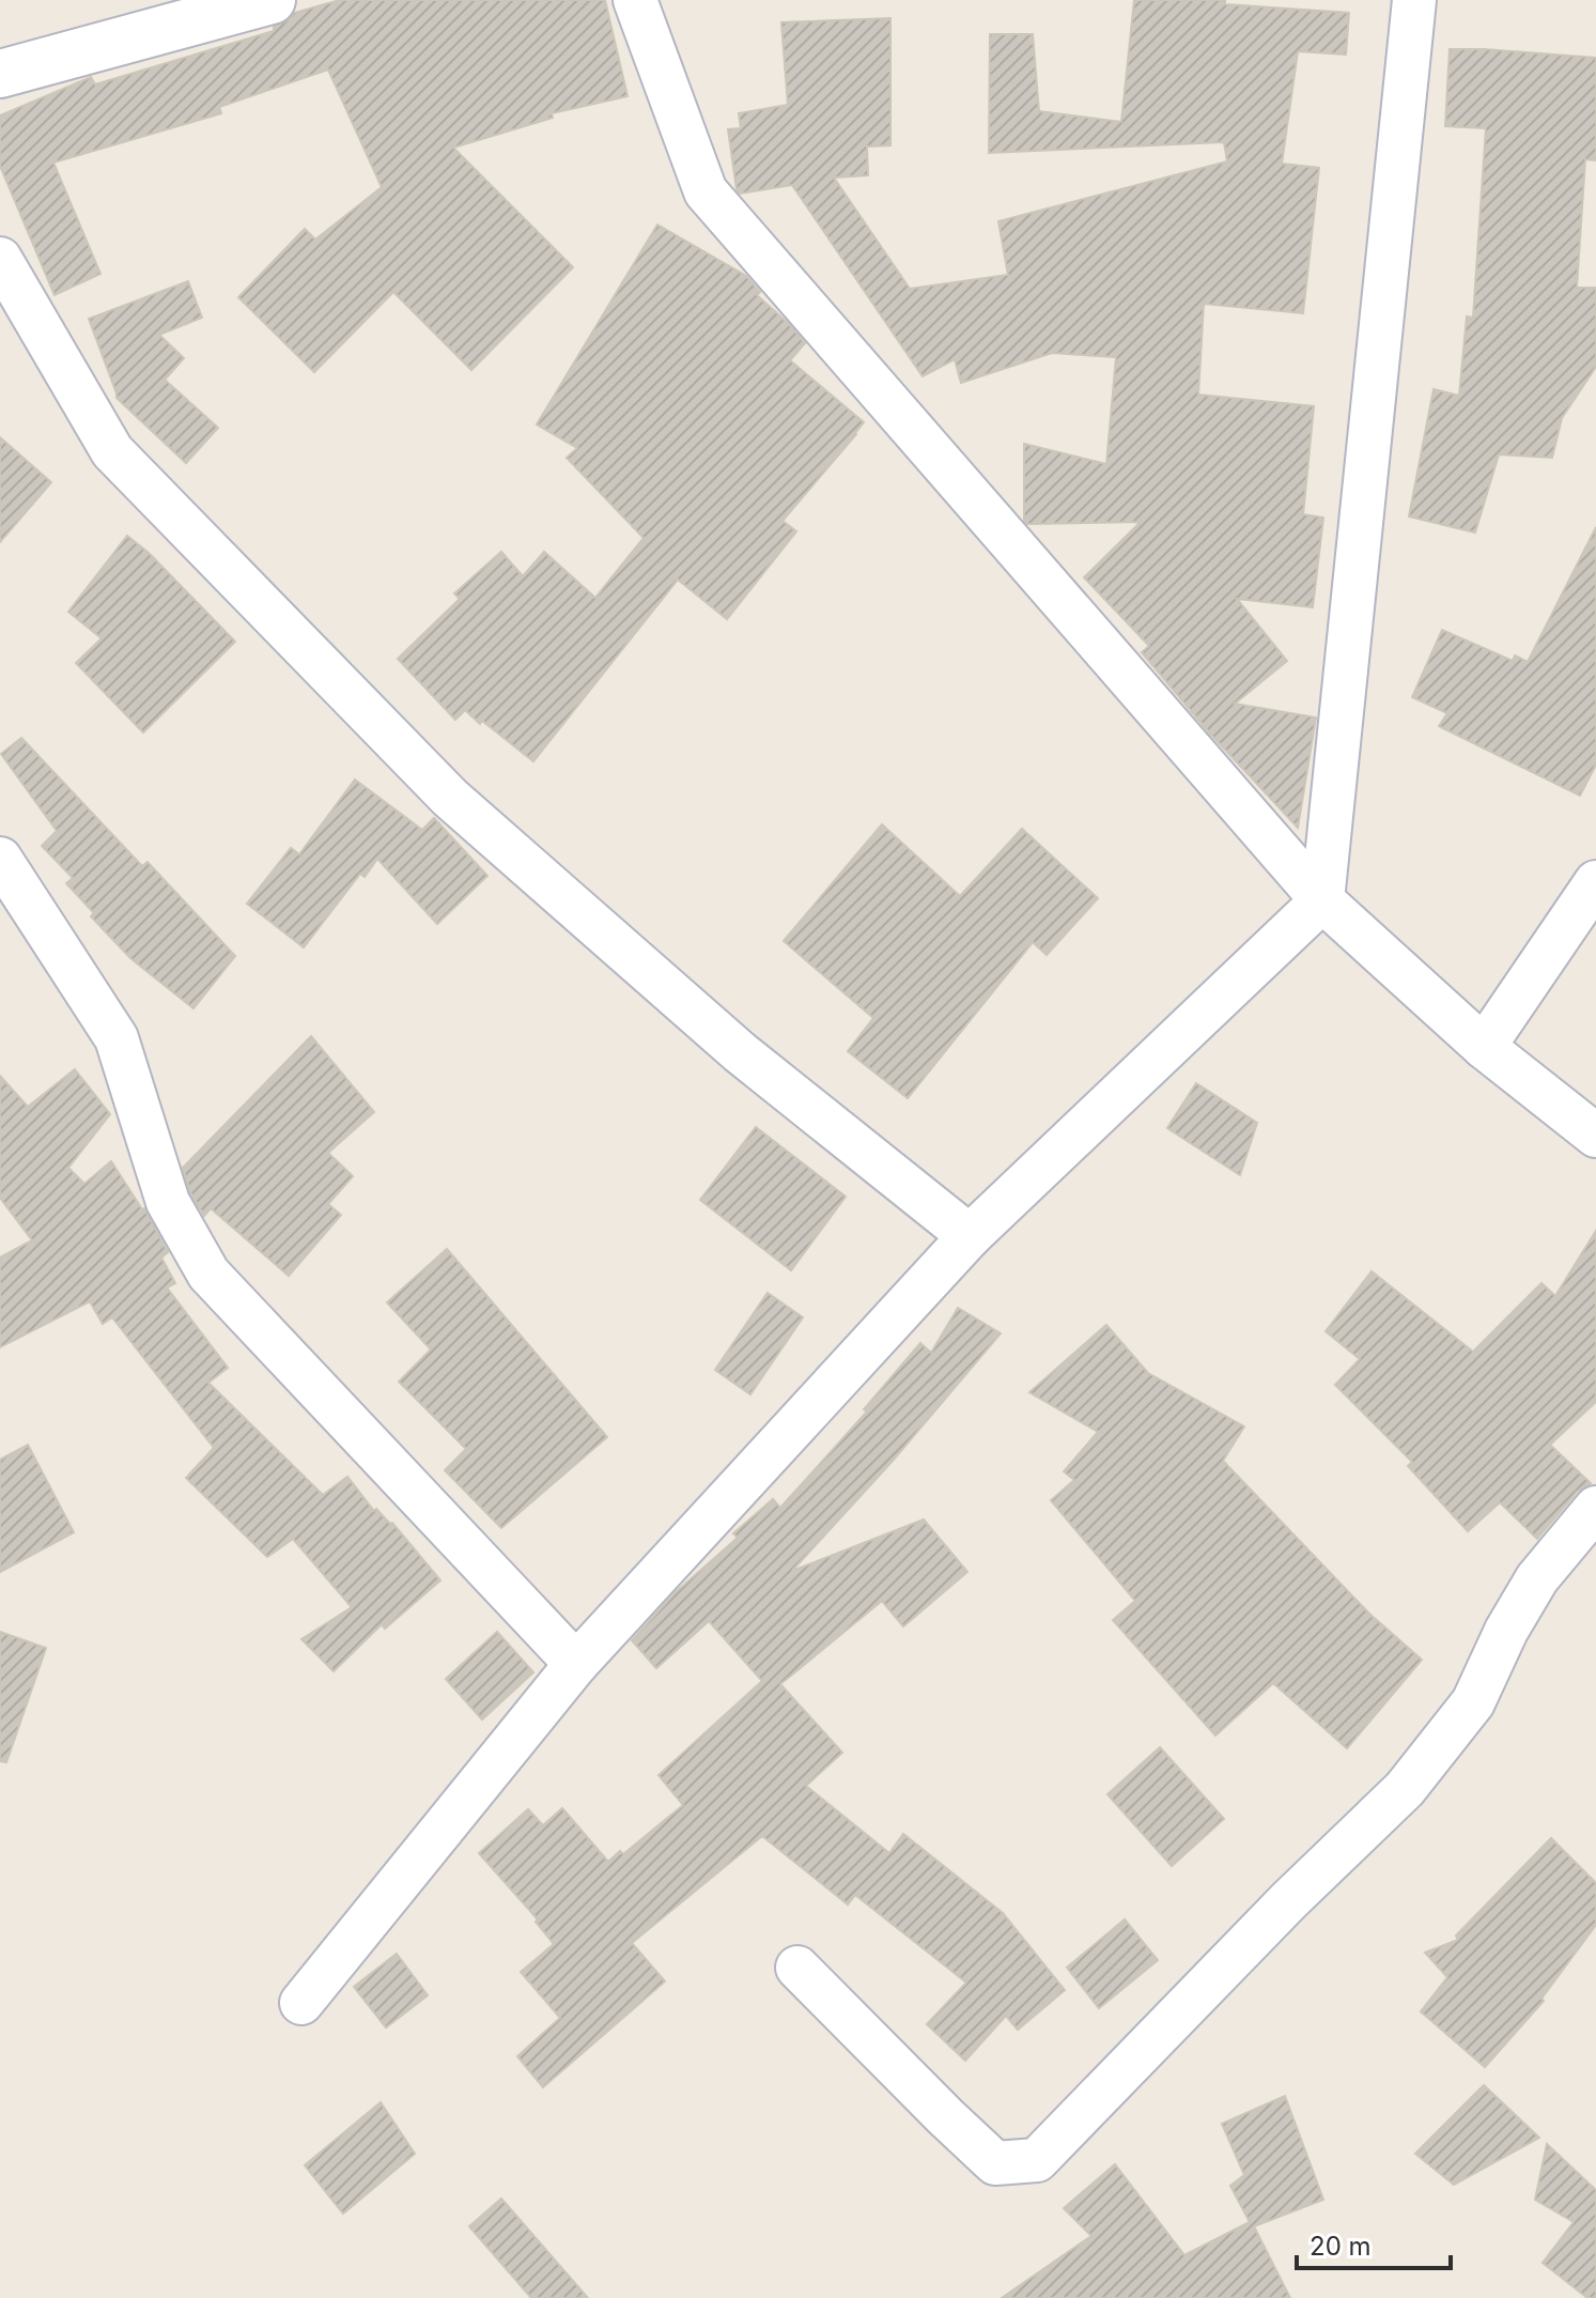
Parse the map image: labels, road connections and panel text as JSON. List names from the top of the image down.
{
  "scale_bar": "20 m"
}
